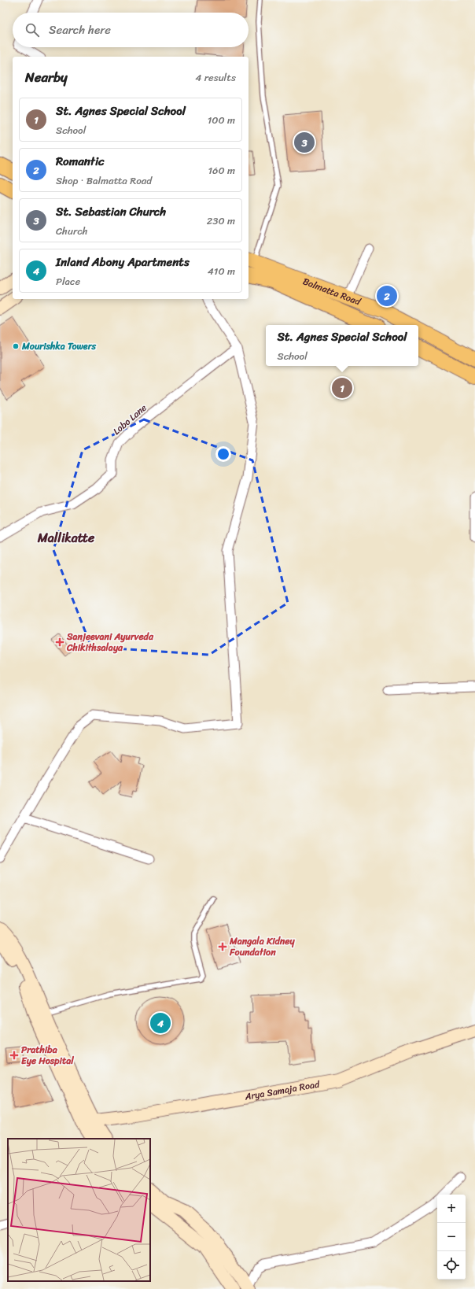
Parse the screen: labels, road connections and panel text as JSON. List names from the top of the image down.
{
  "streets": {
    "main road": ["Balmatta Road", "Arya Samaja Road"],
    "street": ["Lobo Lane"]
  },
  "districts": ["Mallikatte"],
  "places": {
    "other": ["Mourishka Towers"],
    "health": ["Sanjeevani Ayurveda Chikithsalaya", "Mangala Kidney Foundation", "Prathiba Eye Hospital"]
  },
  "page": {
    "search": "Search here",
    "heading": ["Nearby", "4 results"],
    "list": [
      {
        "mark": "1",
        "name": "St. Agnes Special School",
        "note": "School",
        "value": "100 m"
      },
      {
        "mark": "2",
        "name": "Romantic",
        "note": "Shop · Balmatta Road",
        "value": "160 m"
      },
      {
        "mark": "3",
        "name": "St. Sebastian Church",
        "note": "Church",
        "value": "230 m"
      },
      {
        "mark": "4",
        "name": "Inland Abony Apartments",
        "note": "Place",
        "value": "410 m"
      }
    ],
    "pins": [
      "3",
      "2",
      "1",
      "4"
    ],
    "popup": ["St. Agnes Special School", "School"],
    "map_buttons": ["+", "−"]
  }
}
